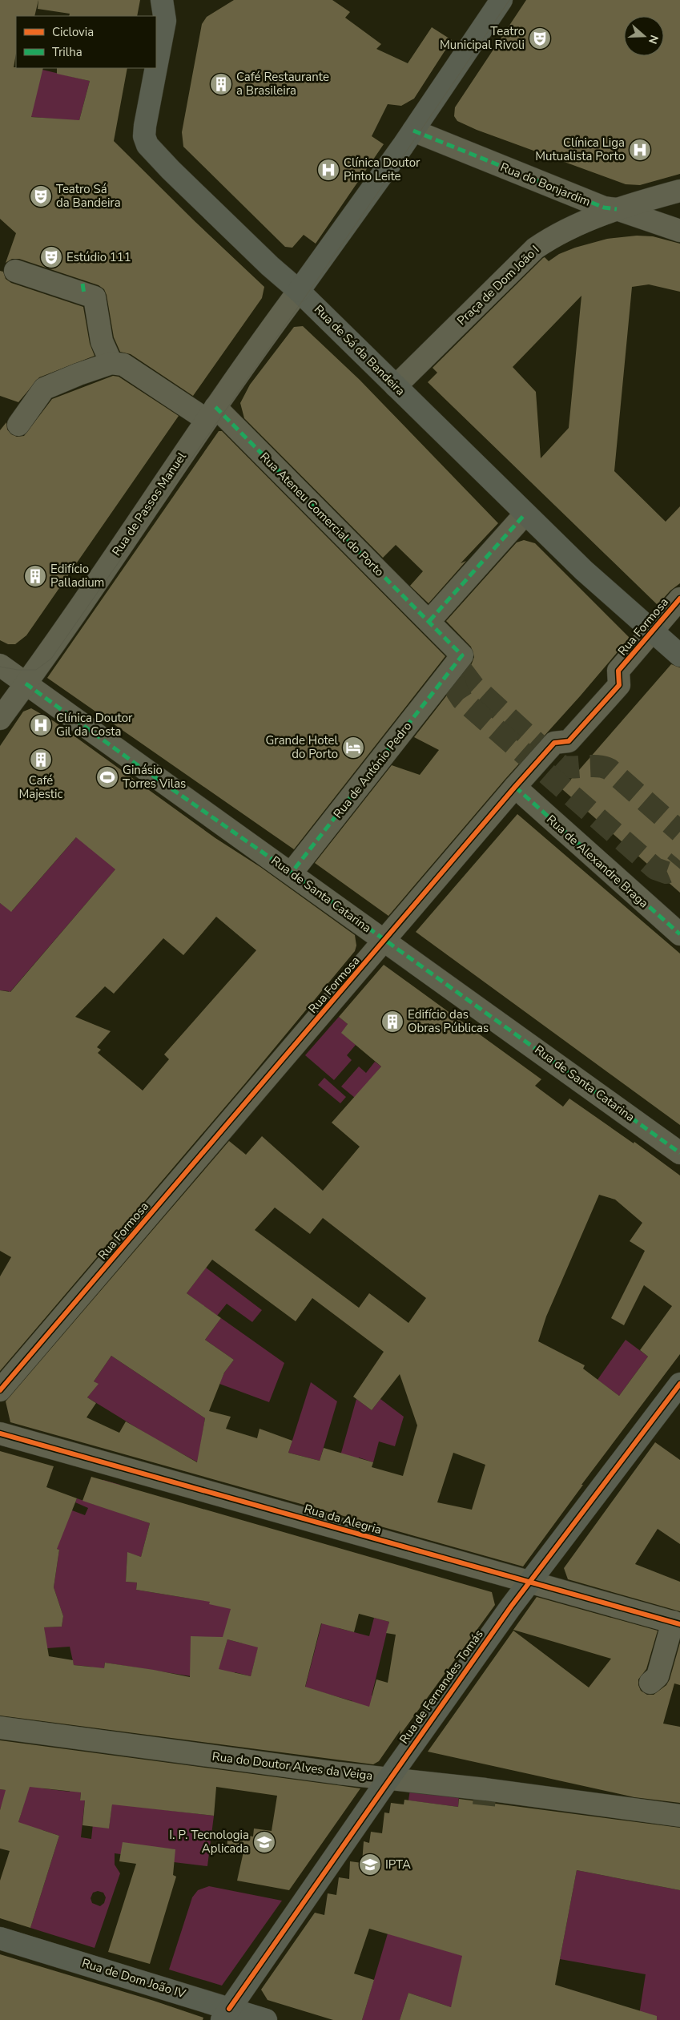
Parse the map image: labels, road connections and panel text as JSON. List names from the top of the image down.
{
  "streets": {
    "main road": ["Rua de Sá da Bandeira", "Rua de Fernandes Tomás", "Rua de Dom João IV"],
    "street": [
      "Rua do Bonjardim",
      "Praça de Dom João I",
      "Rua de Passos Manuel",
      "Rua Ateneu Comercial do Porto",
      "Rua Formosa",
      "Rua de António Pedro",
      "Rua de Alexandre Braga",
      "Rua de Santa Catarina",
      "Rua da Alegria",
      "Rua do Doutor Alves da Veiga"
    ]
  },
  "crossings": [
    ["Rua do Bonjardim", "Praça de Dom João I"],
    ["Praça de Dom João I", "Rua de Sá da Bandeira"],
    ["Rua de Sá da Bandeira", "Rua de Passos Manuel"],
    ["Rua de Sá da Bandeira", "Rua Formosa"],
    ["Rua de Passos Manuel", "Rua Ateneu Comercial do Porto"],
    ["Rua de Passos Manuel", "Rua de Santa Catarina"],
    ["Rua Ateneu Comercial do Porto", "Rua de António Pedro"],
    ["Rua Formosa", "Rua de Alexandre Braga"],
    ["Rua Formosa", "Rua de Santa Catarina"],
    ["Rua de António Pedro", "Rua de Santa Catarina"],
    ["Rua da Alegria", "Rua de Fernandes Tomás"],
    ["Rua de Fernandes Tomás", "Rua do Doutor Alves da Veiga"],
    ["Rua de Fernandes Tomás", "Rua de Dom João IV"]
  ],
  "places": {
    "theatre": ["Teatro Municipal Rivoli", "Teatro Sá da Bandeira", "Estúdio 111"],
    "building": [
      "Café Restaurante a Brasileira",
      "Edifício Palladium",
      "Café Majestic",
      "Edifício das Obras Públicas"
    ],
    "hospital": ["Clínica Liga Mutualista Porto", "Clínica Doutor Pinto Leite", "Clínica Doutor Gil da Costa"],
    "hotel": ["Grande Hotel do Porto"],
    "sports": ["Ginásio Torres Vilas"],
    "school or university": ["I. P. Tecnologia Aplicada", "IPTA"]
  },
  "legend": ["Ciclovia", "Trilha"],
  "north": "right"
}
